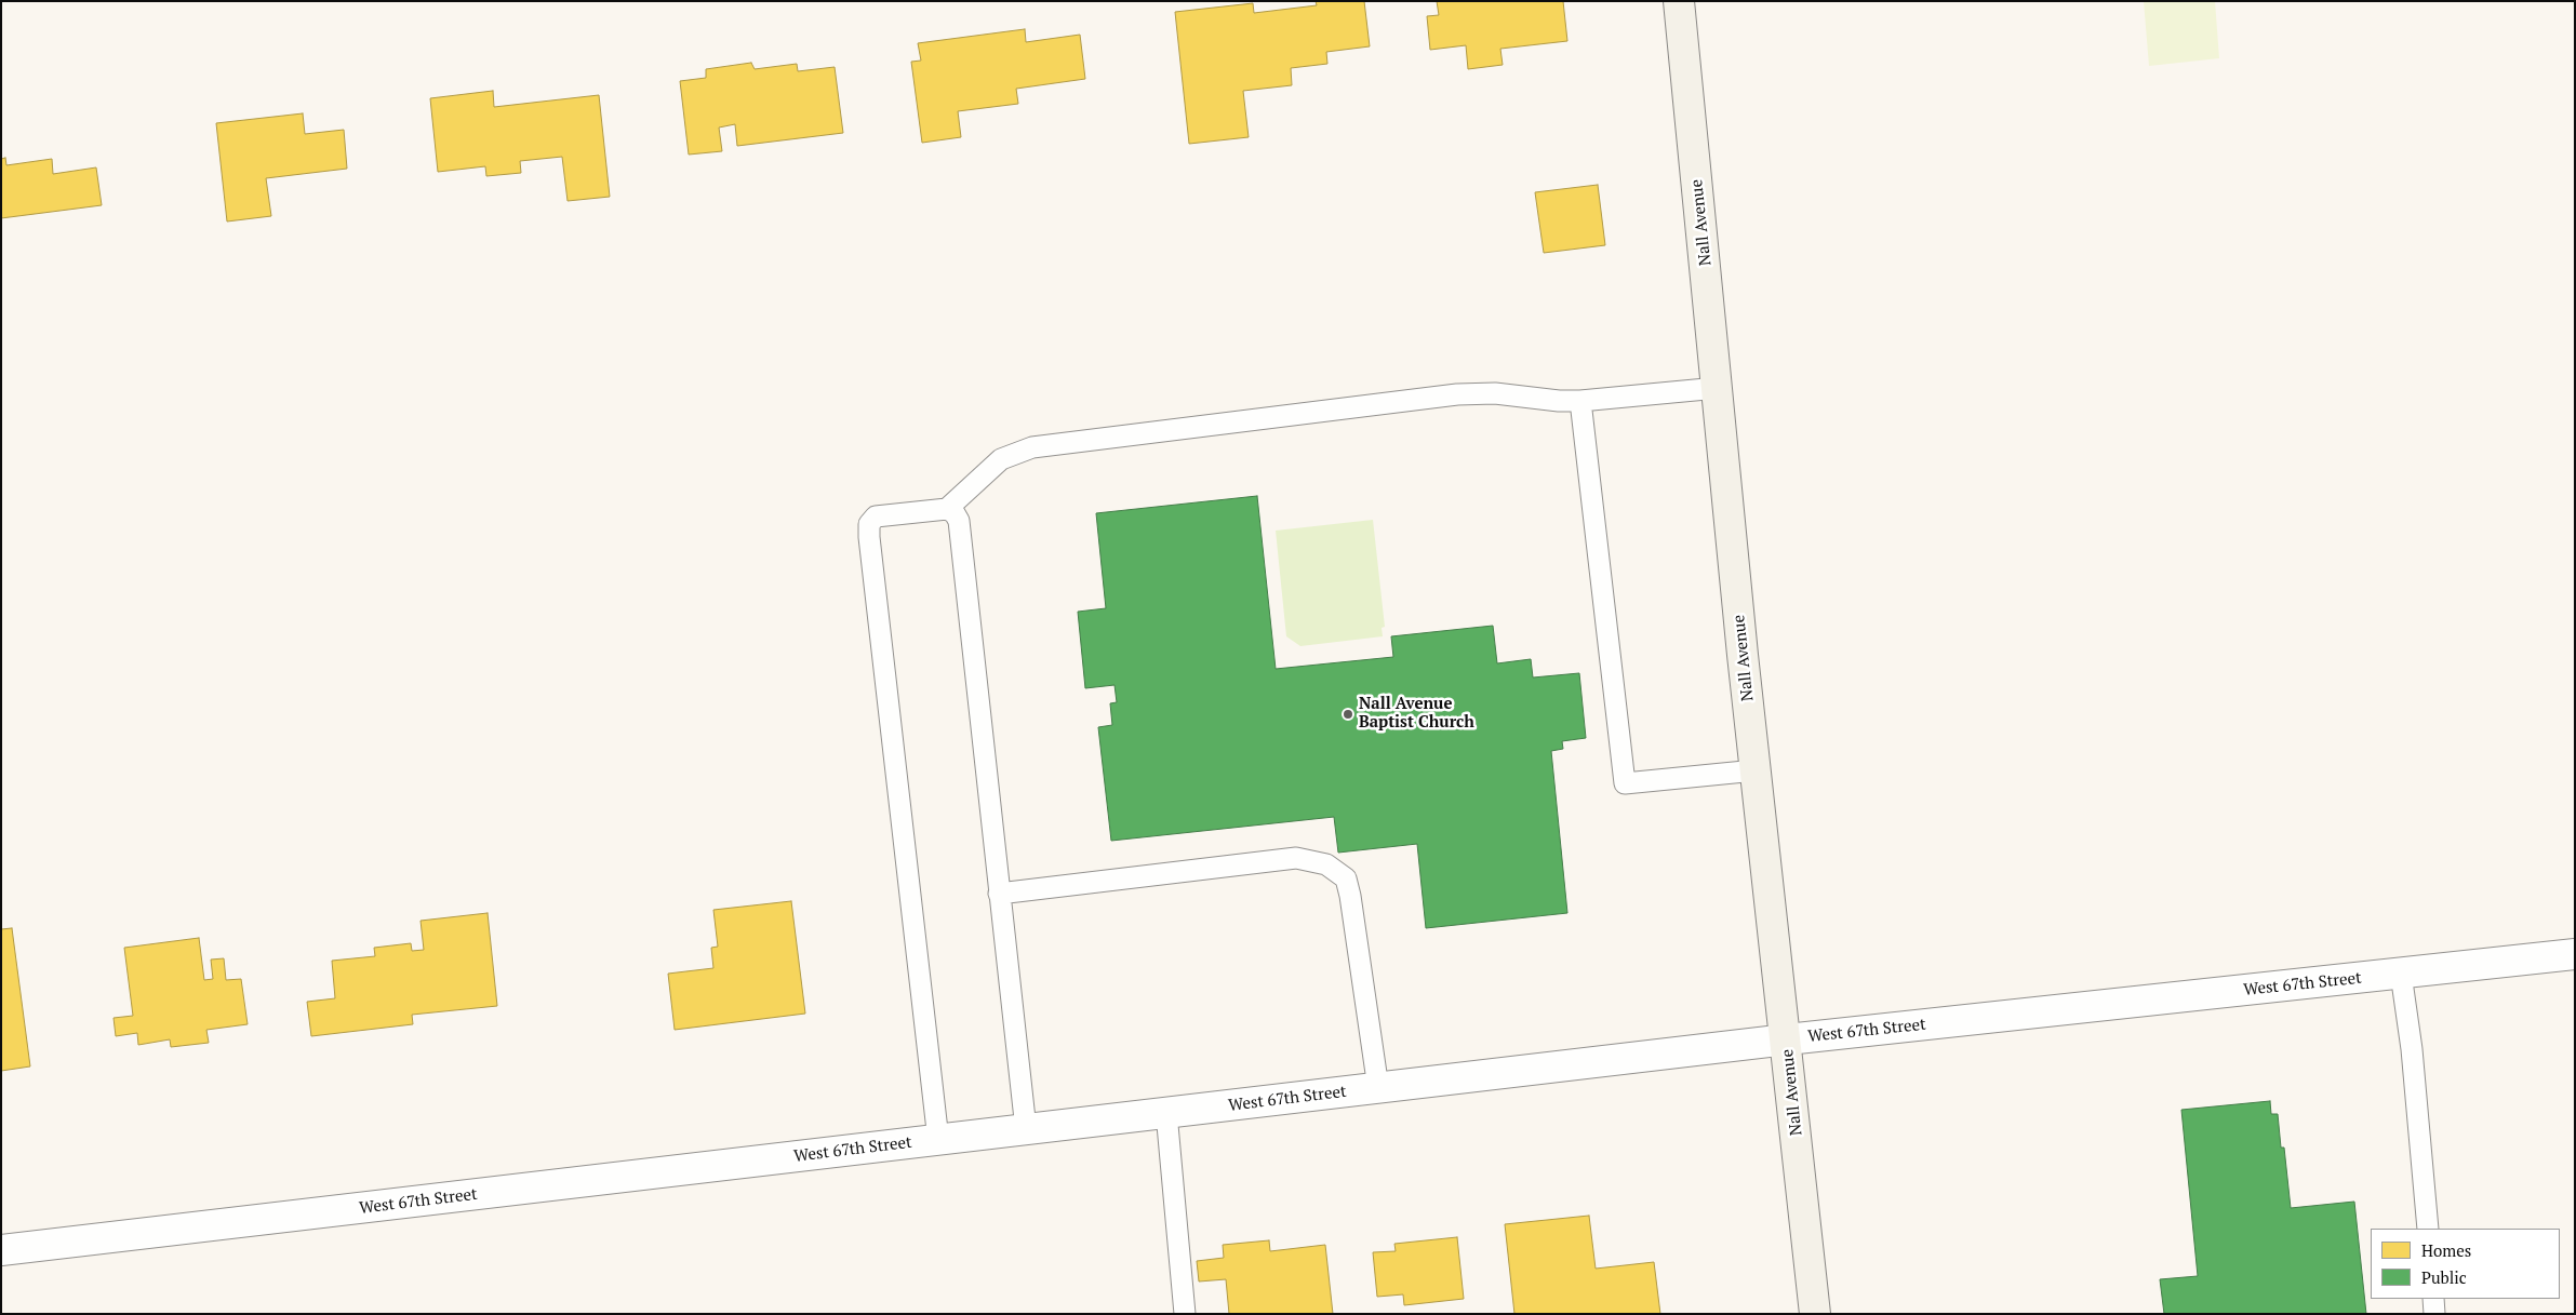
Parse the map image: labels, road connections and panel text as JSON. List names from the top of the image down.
{
  "streets": {
    "main road": ["Nall Avenue"],
    "street": ["West 67th Street"]
  },
  "crossings": [
    ["Nall Avenue", "West 67th Street"]
  ],
  "places": ["Nall Avenue Baptist Church"],
  "legend": ["Homes", "Public"]
}
